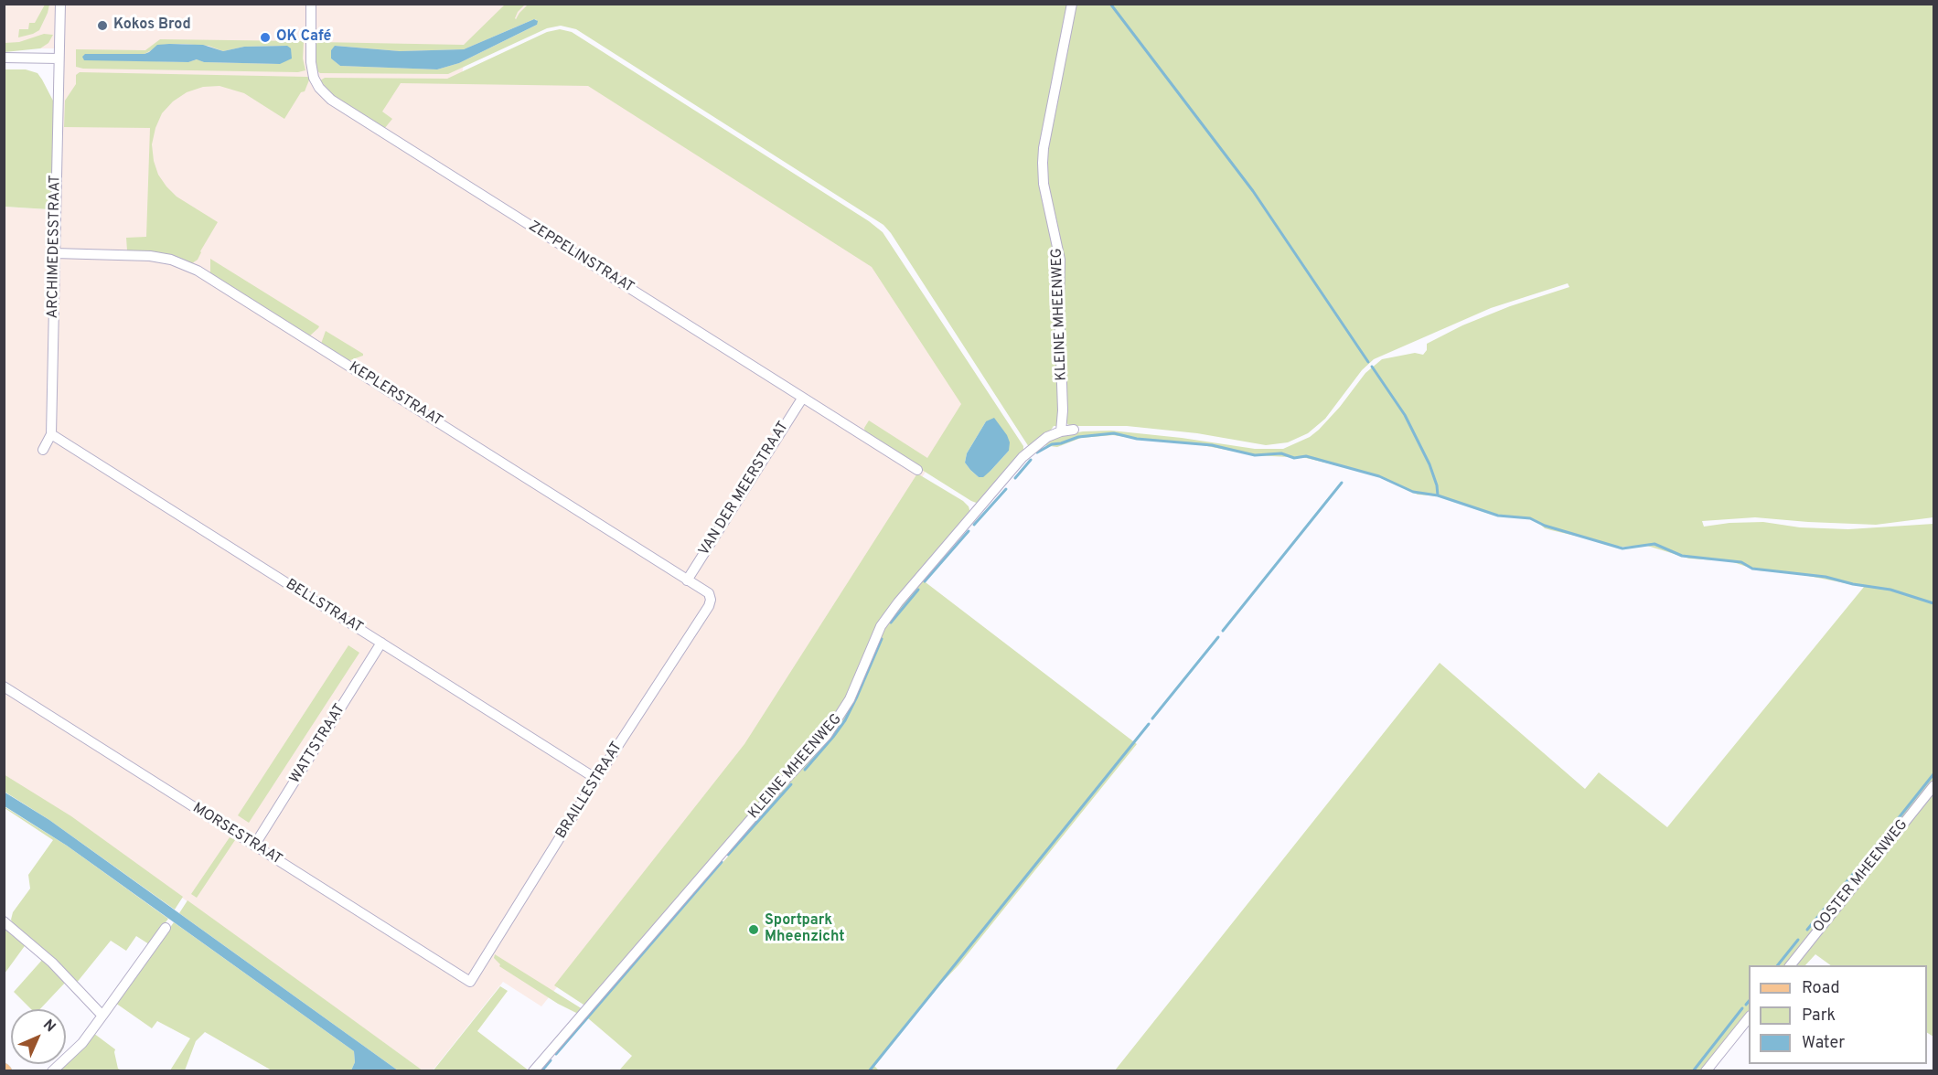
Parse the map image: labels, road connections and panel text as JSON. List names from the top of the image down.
{
  "streets": {
    "street": [
      "ARCHIMEDESSTRAAT",
      "ZEPPELINSTRAAT",
      "KLEINE MHEENWEG",
      "KEPLERSTRAAT",
      "VAN DER MEERSTRAAT",
      "BELLSTRAAT",
      "WATTSTRAAT",
      "BRAILLESTRAAT",
      "MORSESTRAAT",
      "OOSTER MHEENWEG"
    ]
  },
  "crossings": [
    ["ARCHIMEDESSTRAAT", "KEPLERSTRAAT"],
    ["ARCHIMEDESSTRAAT", "BELLSTRAAT"],
    ["ZEPPELINSTRAAT", "VAN DER MEERSTRAAT"],
    ["KEPLERSTRAAT", "VAN DER MEERSTRAAT"],
    ["KEPLERSTRAAT", "BRAILLESTRAAT"],
    ["BELLSTRAAT", "WATTSTRAAT"],
    ["BELLSTRAAT", "BRAILLESTRAAT"],
    ["WATTSTRAAT", "MORSESTRAAT"],
    ["BRAILLESTRAAT", "MORSESTRAAT"]
  ],
  "places": ["Kokos Brod", "OK Café", "Sportpark Mheenzicht"],
  "legend": ["Road", "Park", "Water"],
  "north": "top right"
}
